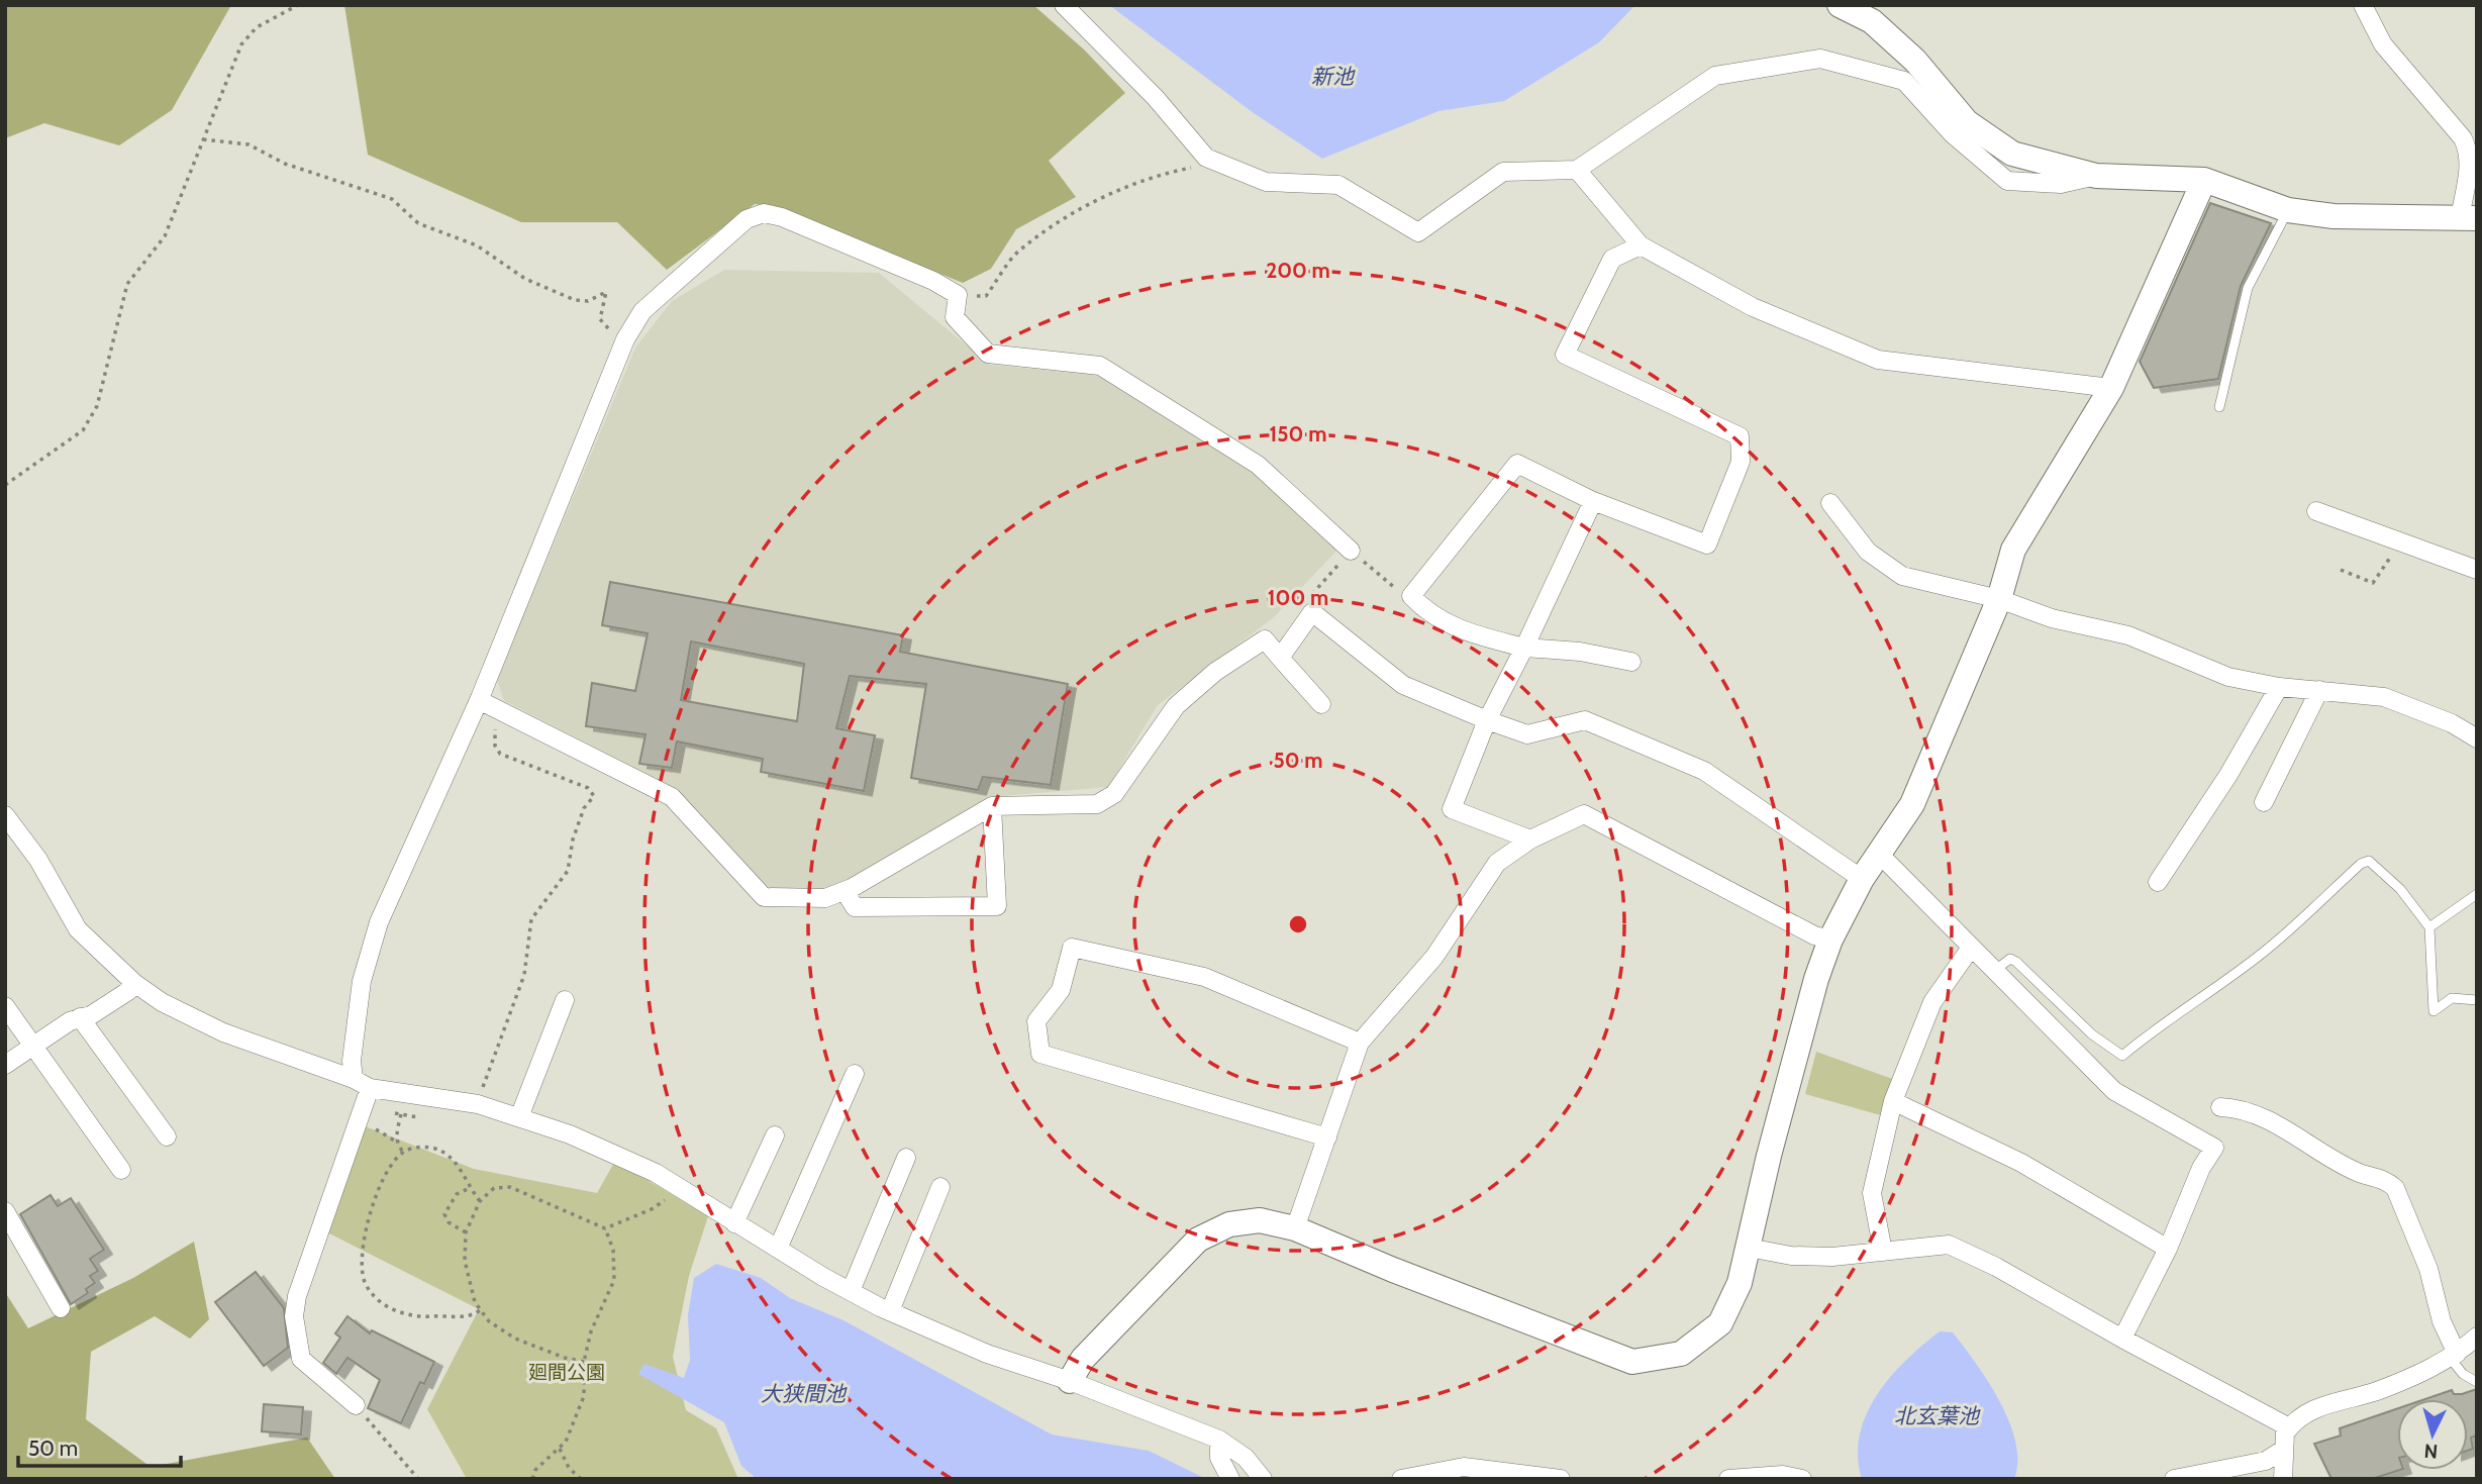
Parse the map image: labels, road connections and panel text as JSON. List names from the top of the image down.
{
  "water": ["新池", "大狭間池", "北玄葉池"],
  "parks": ["廻間公園"],
  "scale_bar": "50 m",
  "north": "bottom",
  "rings": [
    "200 m",
    "150 m",
    "100 m",
    "50 m"
  ]
}
